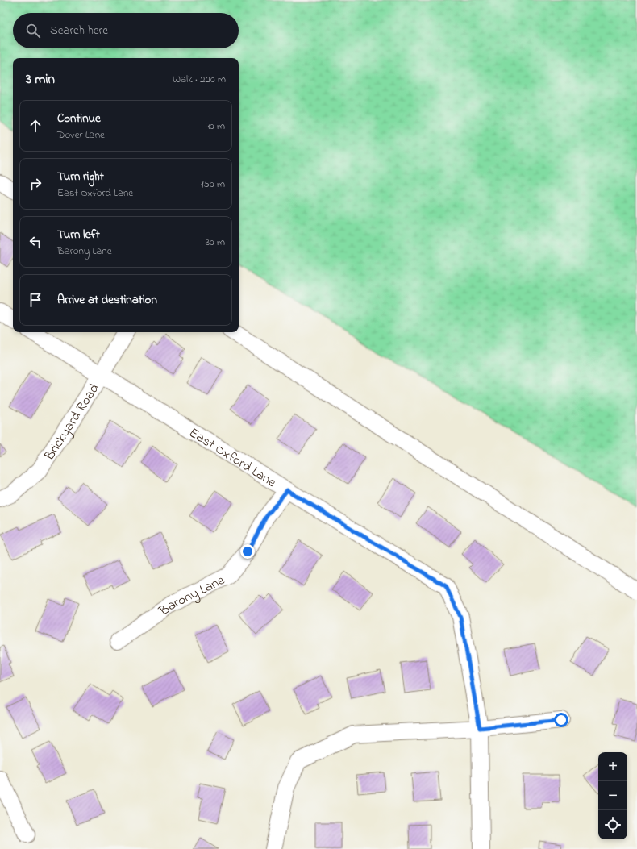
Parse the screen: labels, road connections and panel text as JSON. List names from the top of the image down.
{
  "streets": {
    "street": ["Brickyard Road", "East Oxford Lane", "Barony Lane"]
  },
  "crossings": [
    ["Brickyard Road", "East Oxford Lane"],
    ["East Oxford Lane", "Barony Lane"]
  ],
  "page": {
    "search": "Search here",
    "heading": ["3 min", "Walk · 220 m"],
    "list": [
      ["Continue", "Dover Lane", "40 m"],
      ["Turn right", "East Oxford Lane", "150 m"],
      ["Turn left", "Barony Lane", "30 m"],
      "Arrive at destination"
    ],
    "map_buttons": ["+", "−"]
  }
}
